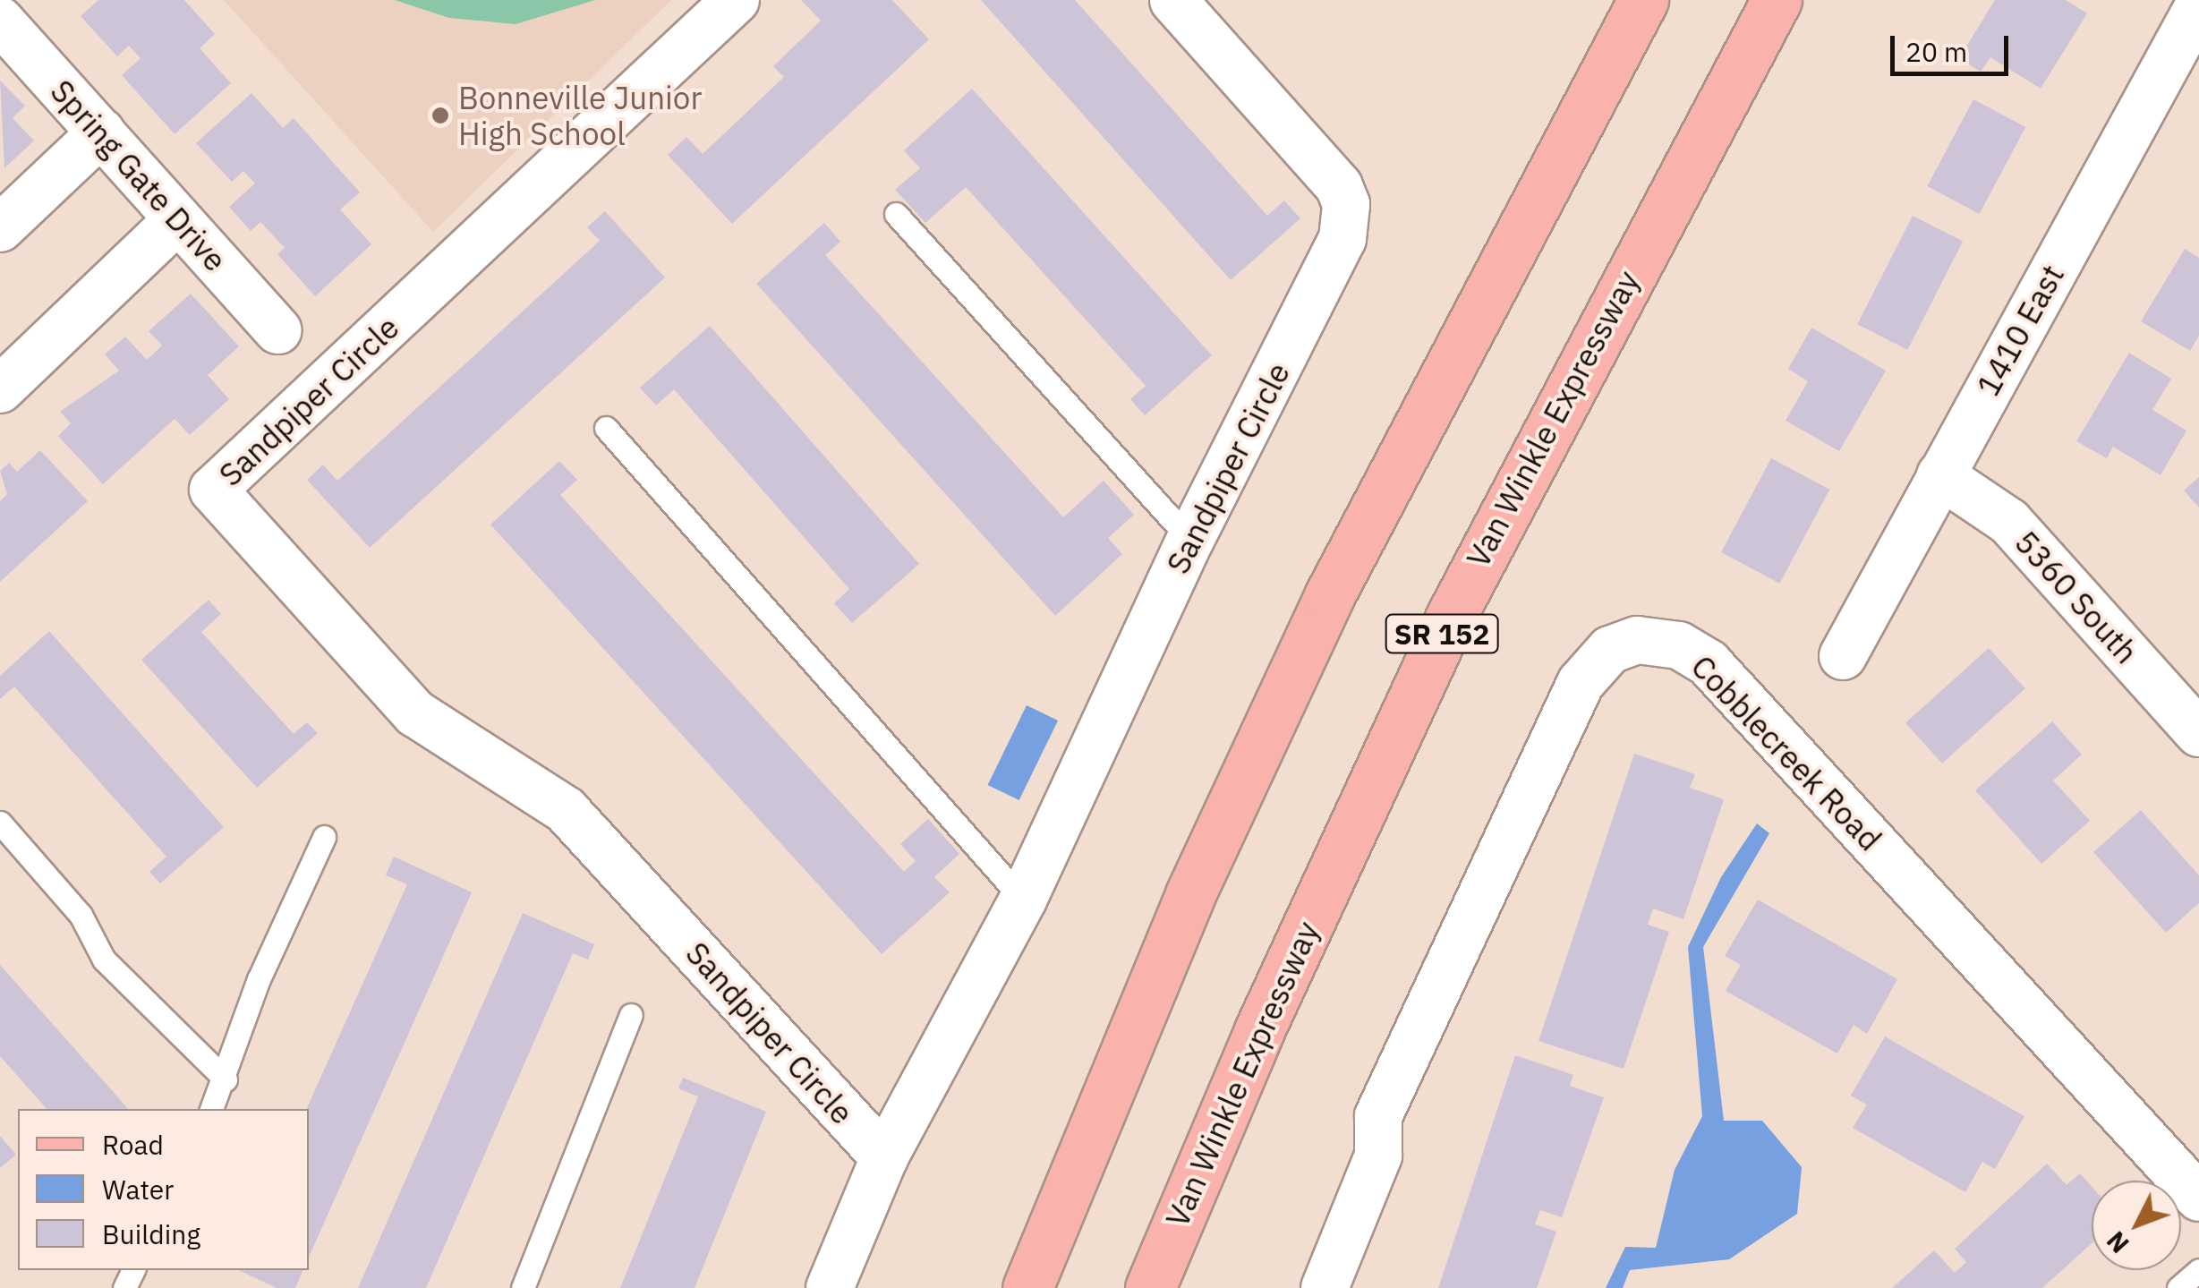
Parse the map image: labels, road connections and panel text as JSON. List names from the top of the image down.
{
  "streets": {
    "main road": ["Van Winkle Expressway", "SR 152"],
    "street": [
      "Spring Gate Drive",
      "1410 East",
      "Sandpiper Circle",
      "5360 South",
      "Cobblecreek Road"
    ]
  },
  "crossings": [
    ["1410 East", "5360 South"]
  ],
  "places": ["Bonneville Junior High School"],
  "legend": ["Road", "Water", "Building"],
  "scale_bar": "20 m",
  "north": "bottom left"
}
